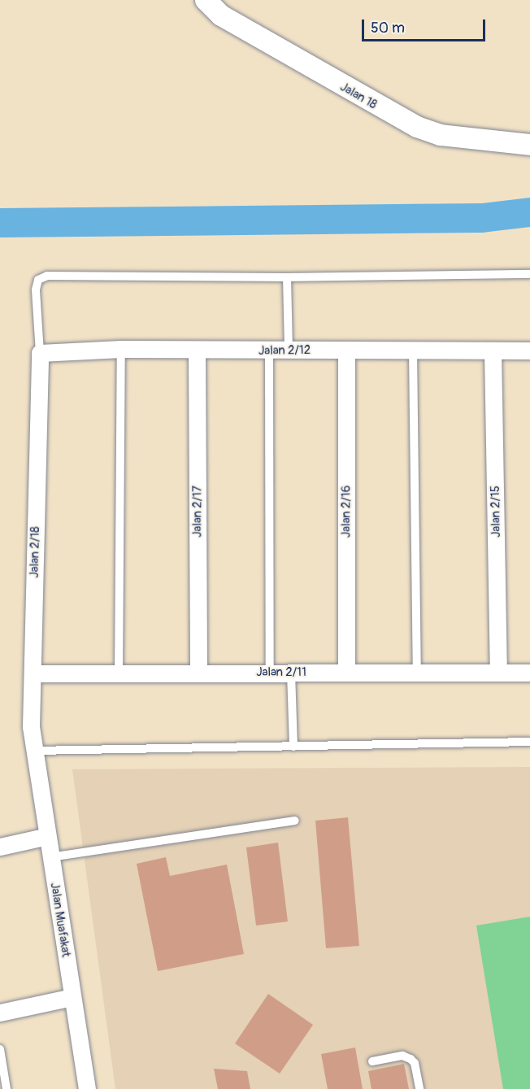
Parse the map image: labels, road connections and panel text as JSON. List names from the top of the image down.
{
  "streets": {
    "street": [
      "Jalan 18",
      "Jalan 2/12",
      "Jalan 2/17",
      "Jalan 2/16",
      "Jalan 2/15",
      "Jalan 2/18",
      "Jalan 2/11",
      "Jalan Muafakat"
    ]
  },
  "crossings": [
    ["Jalan 2/12", "Jalan 2/17"],
    ["Jalan 2/12", "Jalan 2/16"],
    ["Jalan 2/12", "Jalan 2/15"],
    ["Jalan 2/12", "Jalan 2/18"],
    ["Jalan 2/17", "Jalan 2/11"],
    ["Jalan 2/16", "Jalan 2/11"],
    ["Jalan 2/15", "Jalan 2/11"],
    ["Jalan 2/18", "Jalan 2/11"],
    ["Jalan 2/18", "Jalan Muafakat"]
  ],
  "scale_bar": "50 m"
}
